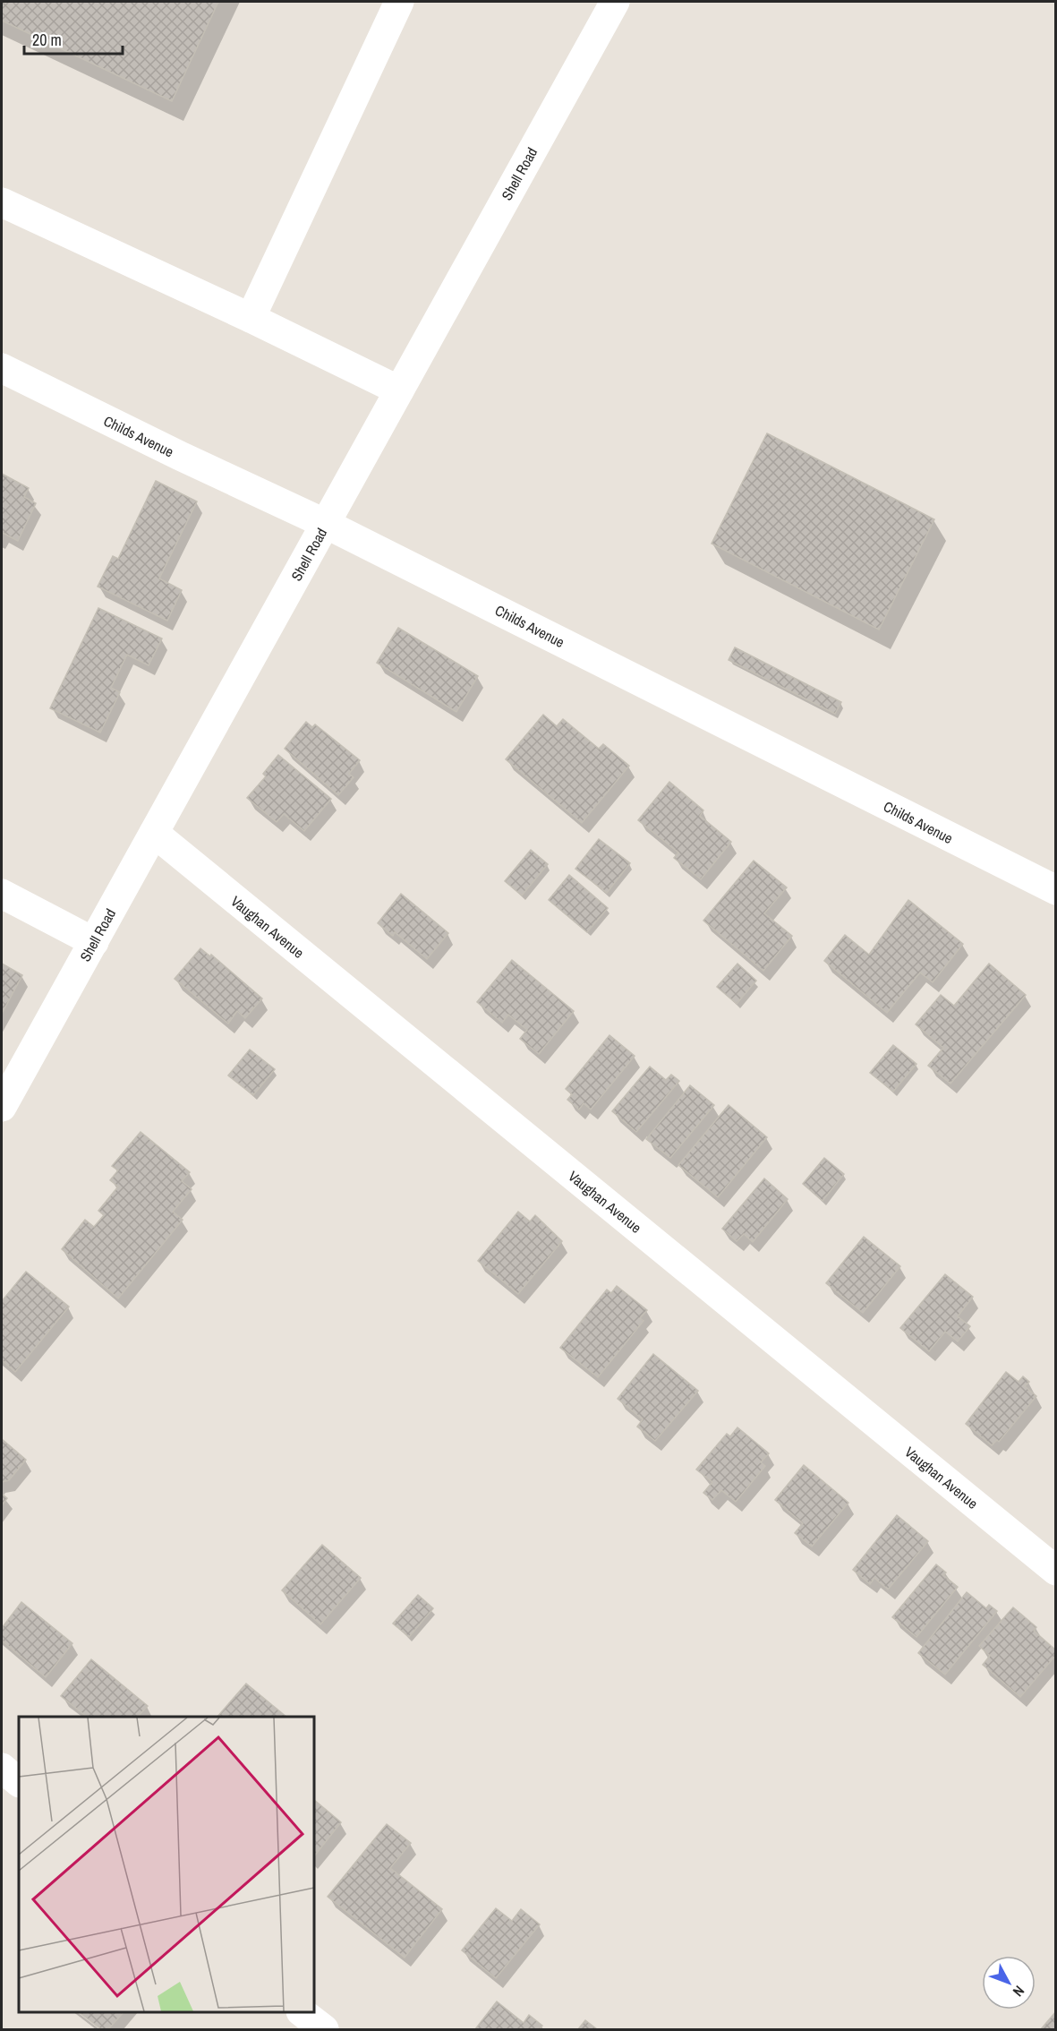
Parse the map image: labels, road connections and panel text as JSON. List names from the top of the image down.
{
  "streets": {
    "street": ["Shell Road", "Childs Avenue", "Vaughan Avenue"]
  },
  "crossings": [
    ["Shell Road", "Childs Avenue"],
    ["Shell Road", "Vaughan Avenue"]
  ],
  "scale_bar": "20 m",
  "north": "bottom right"
}
